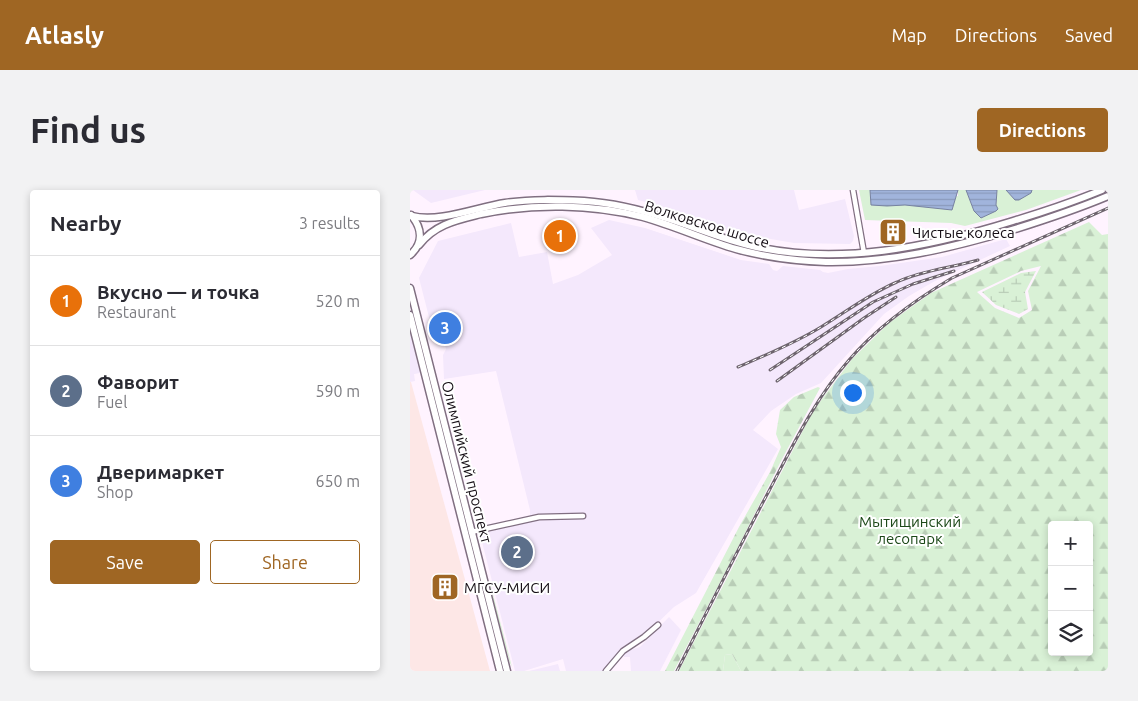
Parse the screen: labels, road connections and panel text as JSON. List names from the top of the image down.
{
  "streets": {
    "main road": ["Волковское шоссе", "Олимпийский проспект"]
  },
  "parks": ["Мытищинский лесопарк"],
  "places": {
    "building": ["Чистые колеса", "МГСУ-МИСИ"]
  },
  "page": {
    "header": "Atlasly",
    "nav": ["Map", "Directions", "Saved"],
    "buttons": [
      "Directions",
      ["Save", "Share"]
    ],
    "title": "Find us",
    "heading": ["Nearby", "3 results"],
    "pins": ["1", "3", "2"],
    "list": [
      {
        "mark": "1",
        "name": "Вкусно — и точка",
        "note": "Restaurant",
        "value": "520 m"
      },
      {
        "mark": "2",
        "name": "Фаворит",
        "note": "Fuel",
        "value": "590 m"
      },
      {
        "mark": "3",
        "name": "Дверимаркет",
        "note": "Shop",
        "value": "650 m"
      }
    ],
    "map_buttons": ["+", "−"]
  }
}
